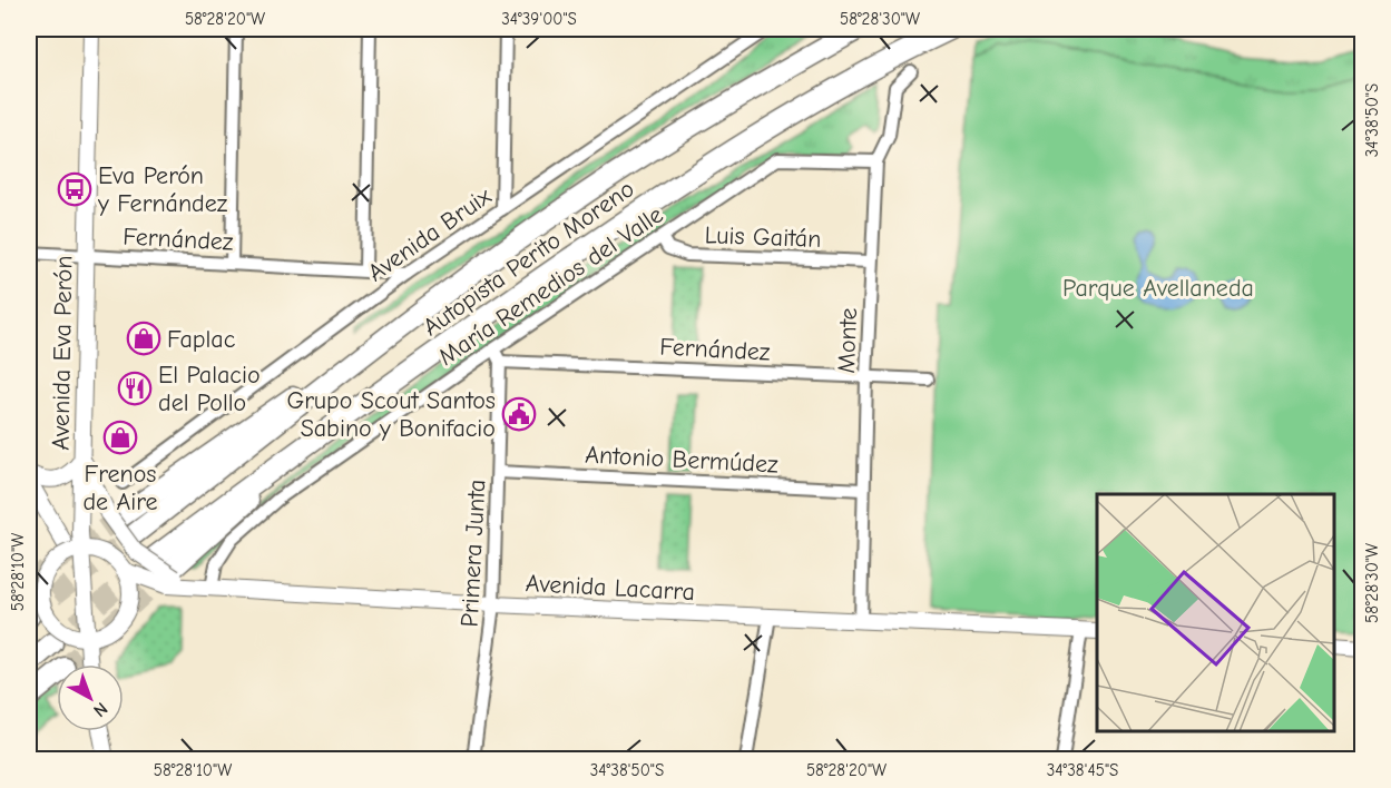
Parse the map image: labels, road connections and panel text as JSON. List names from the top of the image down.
{
  "streets": {
    "highway": ["Autopista Perito Moreno"],
    "main road": ["Avenida Eva Perón", "Avenida Lacarra"],
    "street": [
      "Avenida Bruix",
      "Luis Gaitán",
      "Fernández",
      "María Remedios del Valle",
      "Monte",
      "Antonio Bermúdez",
      "Primera Junta"
    ]
  },
  "crossings": [
    ["Avenida Bruix", "Fernández"],
    ["Luis Gaitán", "María Remedios del Valle"],
    ["Luis Gaitán", "Monte"],
    ["Fernández", "María Remedios del Valle"],
    ["Fernández", "Monte"],
    ["Fernández", "Avenida Eva Perón"],
    ["Fernández", "Primera Junta"],
    ["María Remedios del Valle", "Monte"],
    ["María Remedios del Valle", "Primera Junta"],
    ["María Remedios del Valle", "Avenida Lacarra"],
    ["Monte", "Antonio Bermúdez"],
    ["Monte", "Avenida Lacarra"],
    ["Antonio Bermúdez", "Primera Junta"],
    ["Primera Junta", "Avenida Lacarra"]
  ],
  "parks": ["Parque Avellaneda"],
  "places": {
    "bus stop": ["Eva Perón y Fernández"],
    "shop": ["Faplac", "Frenos de Aire"],
    "restaurant": ["El Palacio del Pollo"],
    "public building": ["Grupo Scout Santos Sabino y Bonifacio"]
  },
  "north": "bottom right",
  "coordinates": [
    "58°28'20\"W",
    "34°39'00\"S",
    "58°28'30\"W",
    "34°38'50\"S",
    "58°28'10\"W",
    "34°38'45\"S"
  ]
}
